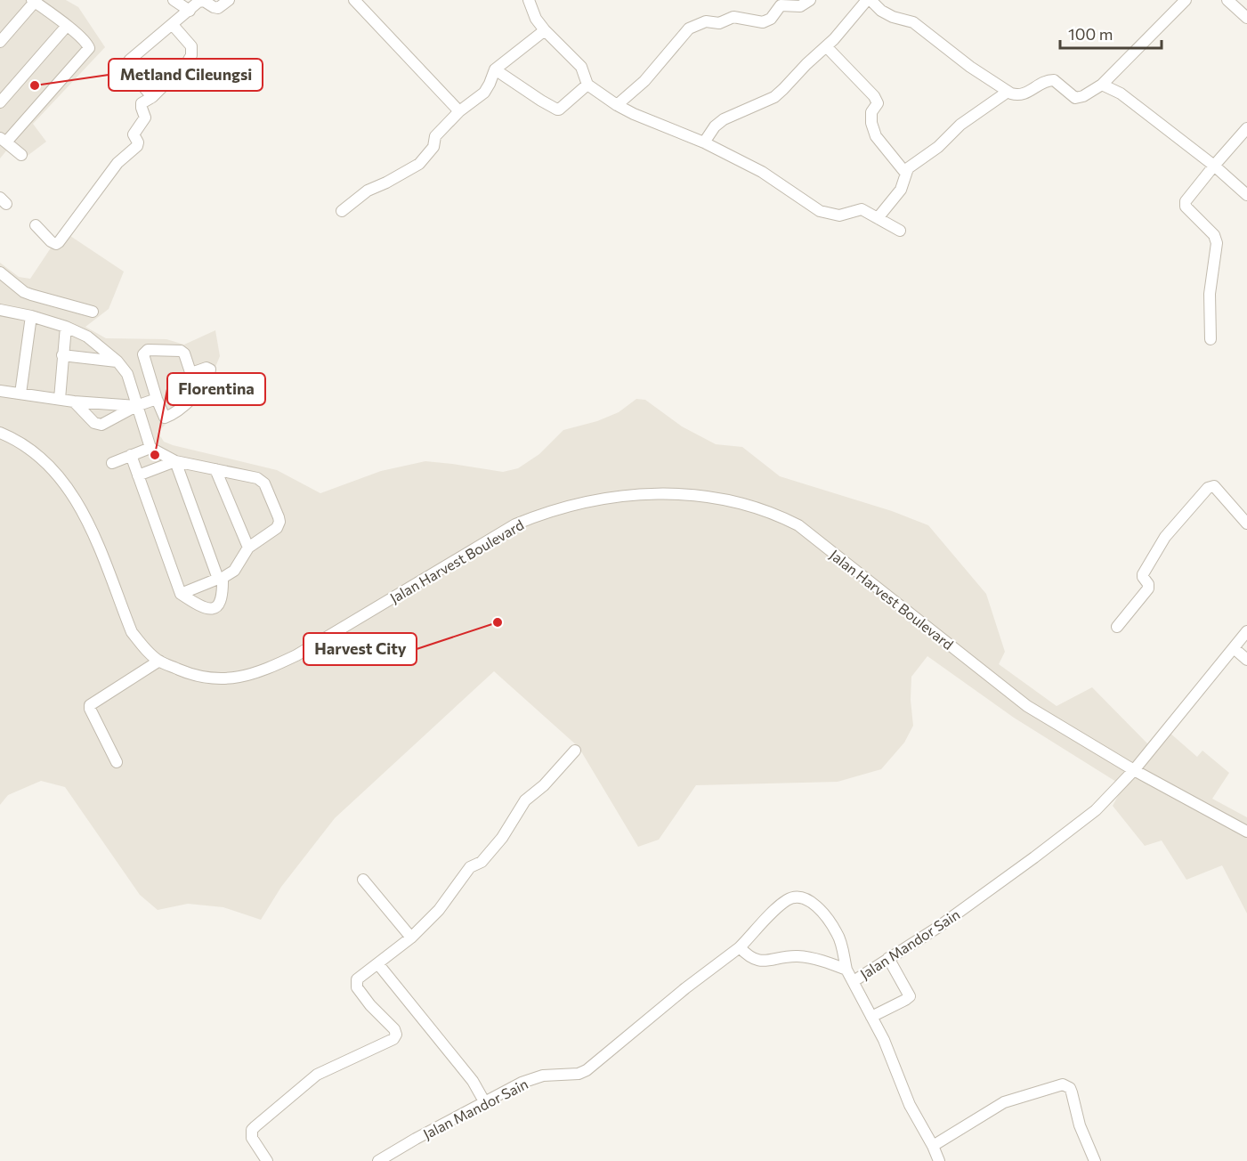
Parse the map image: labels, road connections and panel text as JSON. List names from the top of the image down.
{
  "streets": {
    "street": ["Jalan Harvest Boulevard", "Jalan Mandor Sain"]
  },
  "crossings": [
    ["Jalan Harvest Boulevard", "Jalan Mandor Sain"]
  ],
  "places": ["Metland Cileungsi", "Florentina", "Harvest City"],
  "scale_bar": "100 m"
}
